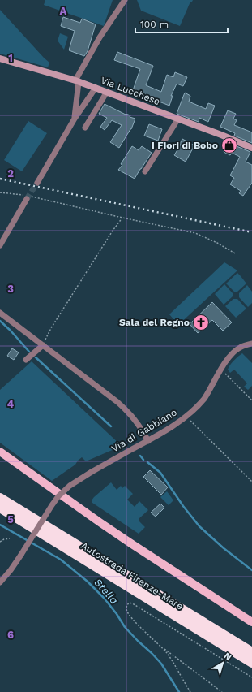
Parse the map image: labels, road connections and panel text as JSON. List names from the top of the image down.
{
  "streets": {
    "highway": ["Autostrada Firenze-Mare"],
    "street": ["Via Lucchese", "Via di Gabbiano"]
  },
  "water": ["Stella"],
  "places": {
    "shop": ["I Fiori di Bobo"],
    "church": ["Sala del Regno"]
  },
  "scale_bar": "100 m",
  "north": "top right",
  "grid": {
    "columns": ["A"],
    "rows": [
      "1",
      "2",
      "3",
      "4",
      "5",
      "6"
    ]
  }
}
